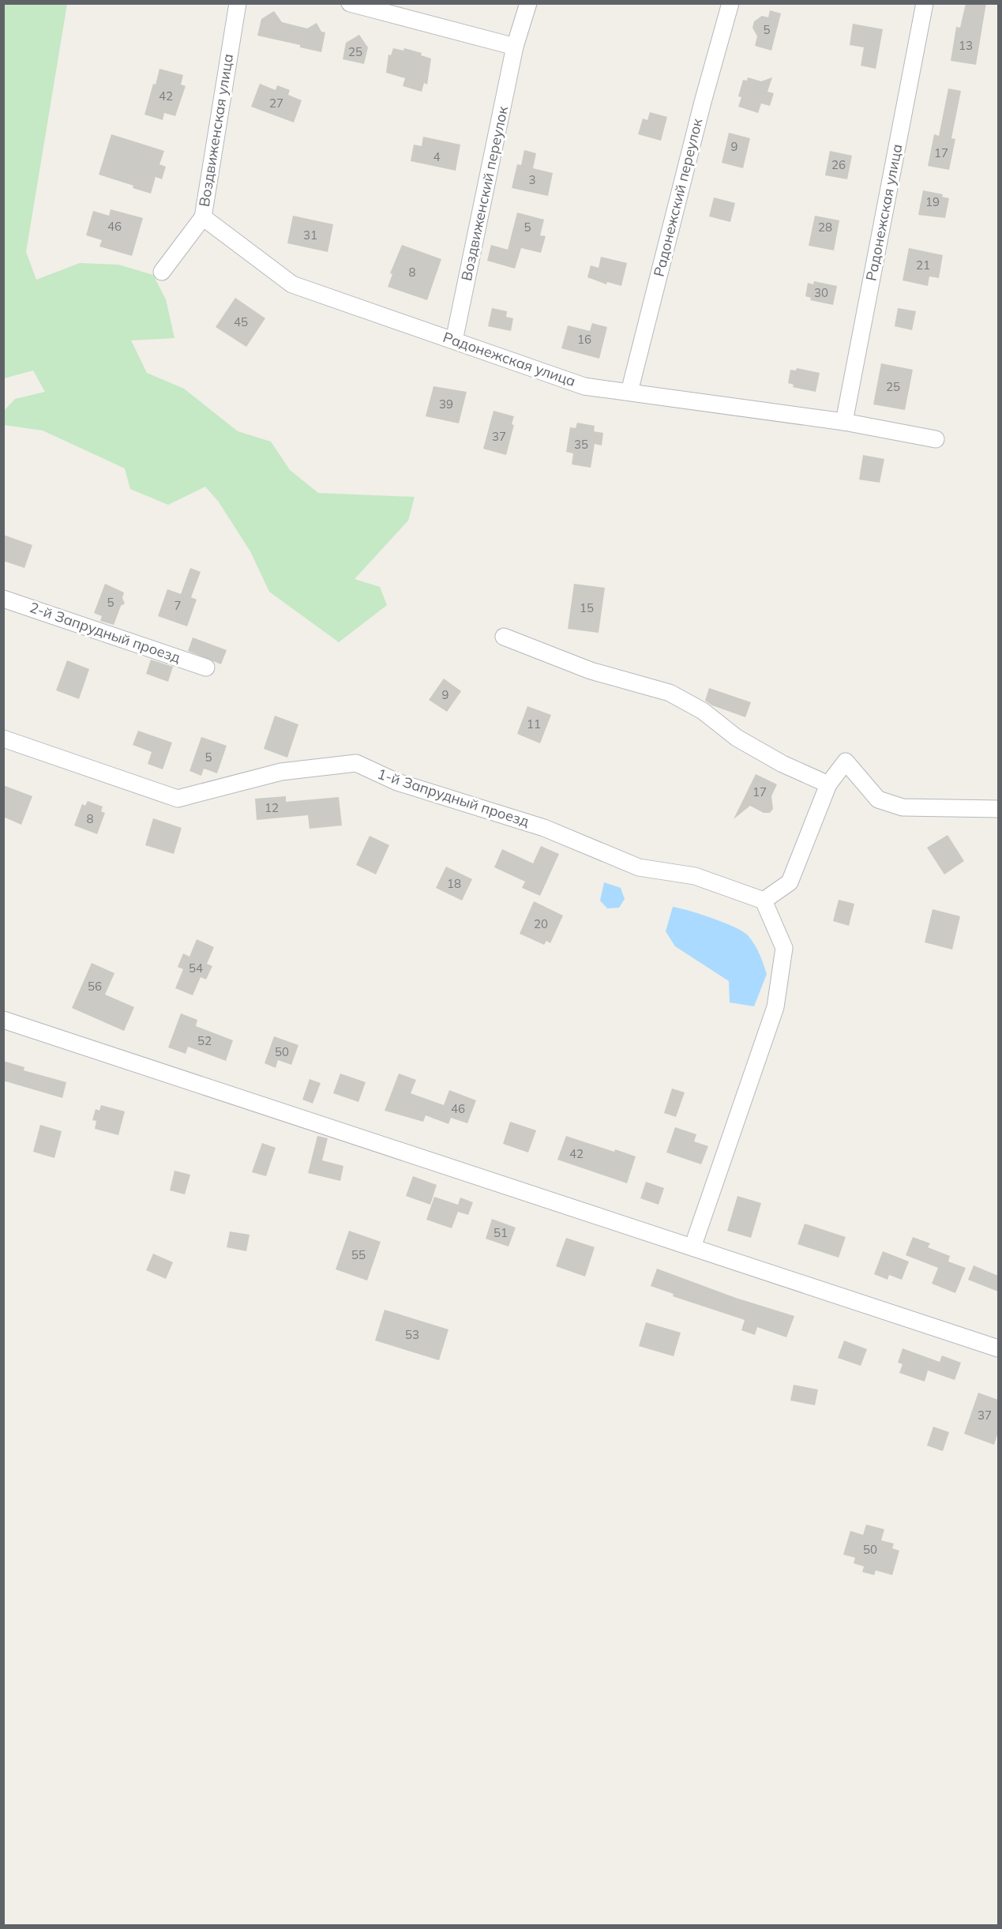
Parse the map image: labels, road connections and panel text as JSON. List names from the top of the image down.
{
  "streets": {
    "street": [
      "Воздвиженская улица",
      "Воздвиженский переулок",
      "Радонежский переулок",
      "Радонежская улица",
      "2-й Запрудный проезд",
      "1-й Запрудный проезд"
    ]
  },
  "crossings": [
    ["Воздвиженская улица", "Радонежская улица"],
    ["Воздвиженский переулок", "Радонежская улица"],
    ["Радонежский переулок", "Радонежская улица"]
  ],
  "house_numbers": [
    "5",
    "13",
    "25",
    "42",
    "27",
    "9",
    "17",
    "4",
    "26",
    "3",
    "19",
    "46",
    "5",
    "28",
    "31",
    "21",
    "8",
    "30",
    "45",
    "16",
    "25",
    "39",
    "37",
    "35",
    "5",
    "7",
    "15",
    "9",
    "11",
    "5",
    "17",
    "12",
    "8",
    "18",
    "20",
    "54",
    "56",
    "52",
    "50",
    "46",
    "42",
    "51",
    "55",
    "53",
    "37",
    "50"
  ]
}
